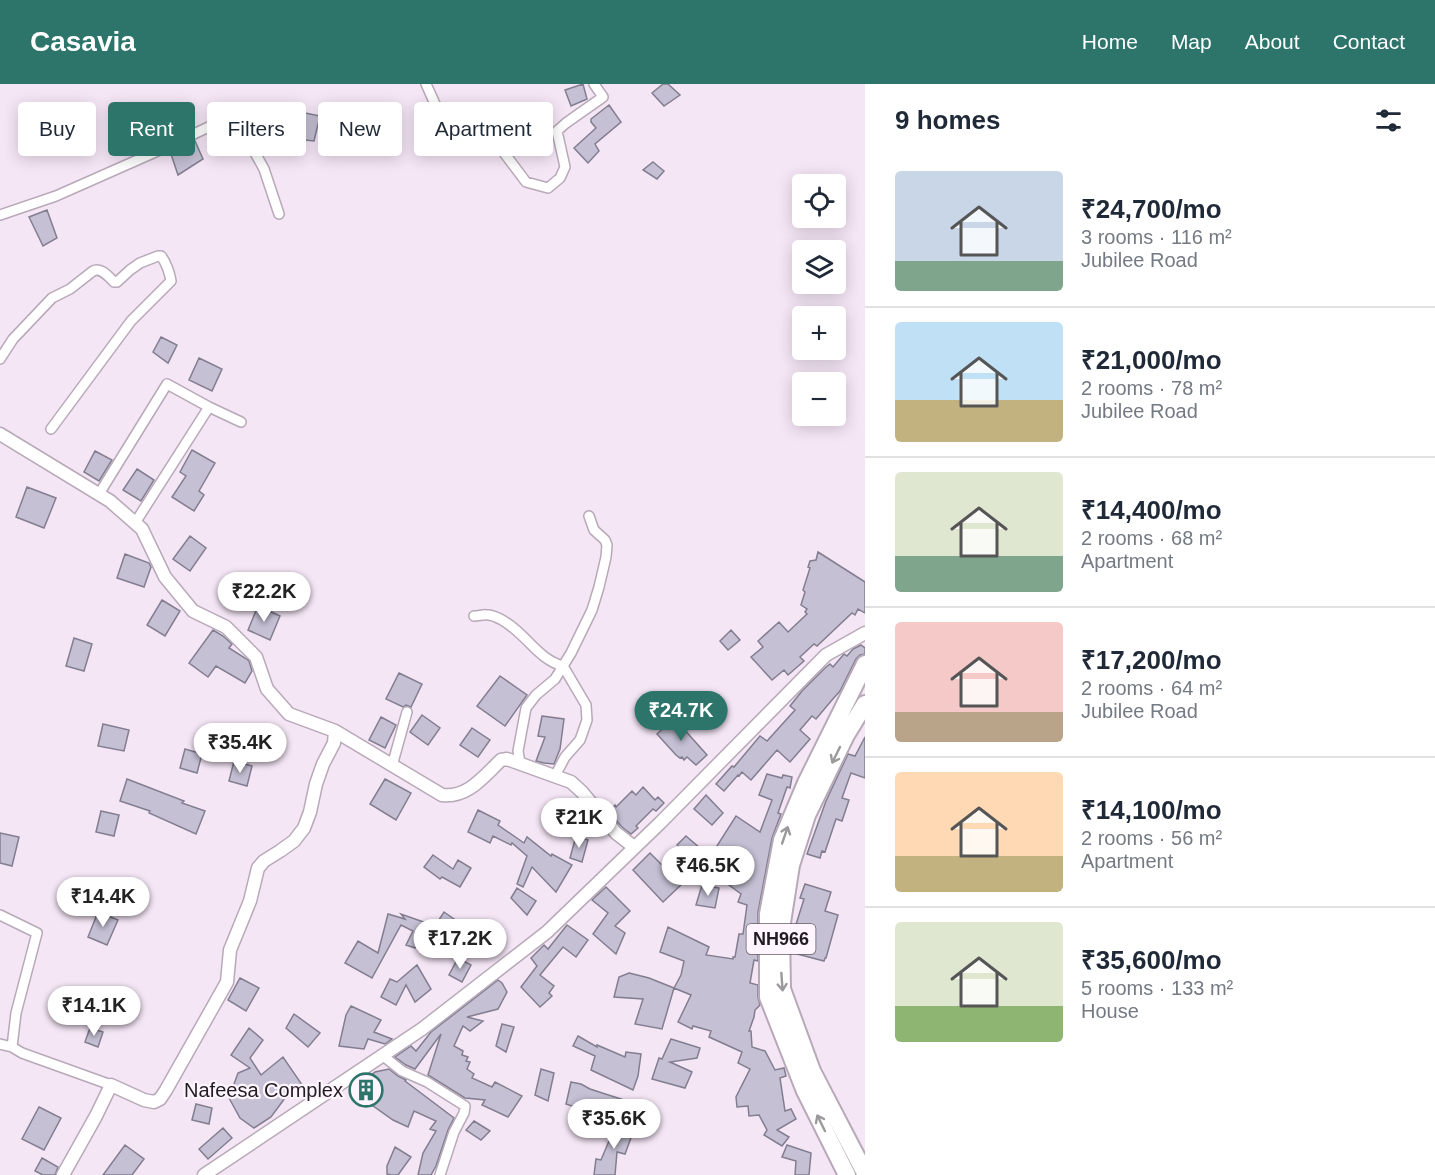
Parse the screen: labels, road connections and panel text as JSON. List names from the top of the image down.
{
  "streets": {
    "highway": ["NH966"]
  },
  "places": {
    "building": ["Nafeesa Complex"]
  },
  "page": {
    "header": "Casavia",
    "nav": [
      "Home",
      "Map",
      "About",
      "Contact"
    ],
    "heading": "9 homes",
    "chip": [
      "Buy",
      "Rent",
      "Filters",
      "New",
      "Apartment"
    ],
    "list": [
      {
        "name": "₹24,700/mo",
        "note": "3 rooms · 116 m² · Jubilee Road"
      },
      {
        "name": "₹21,000/mo",
        "note": "2 rooms · 78 m² · Jubilee Road"
      },
      {
        "name": "₹14,400/mo",
        "note": "2 rooms · 68 m² · Apartment"
      },
      {
        "name": "₹17,200/mo",
        "note": "2 rooms · 64 m² · Jubilee Road"
      },
      {
        "name": "₹14,100/mo",
        "note": "2 rooms · 56 m² · Apartment"
      },
      {
        "name": "₹35,600/mo",
        "note": "5 rooms · 133 m² · House"
      }
    ],
    "map_buttons": ["+", "−"],
    "price": [
      "₹22.2K",
      "₹24.7K",
      "₹35.4K",
      "₹21K",
      "₹46.5K",
      "₹14.4K",
      "₹17.2K",
      "₹14.1K",
      "₹35.6K"
    ]
  }
}
